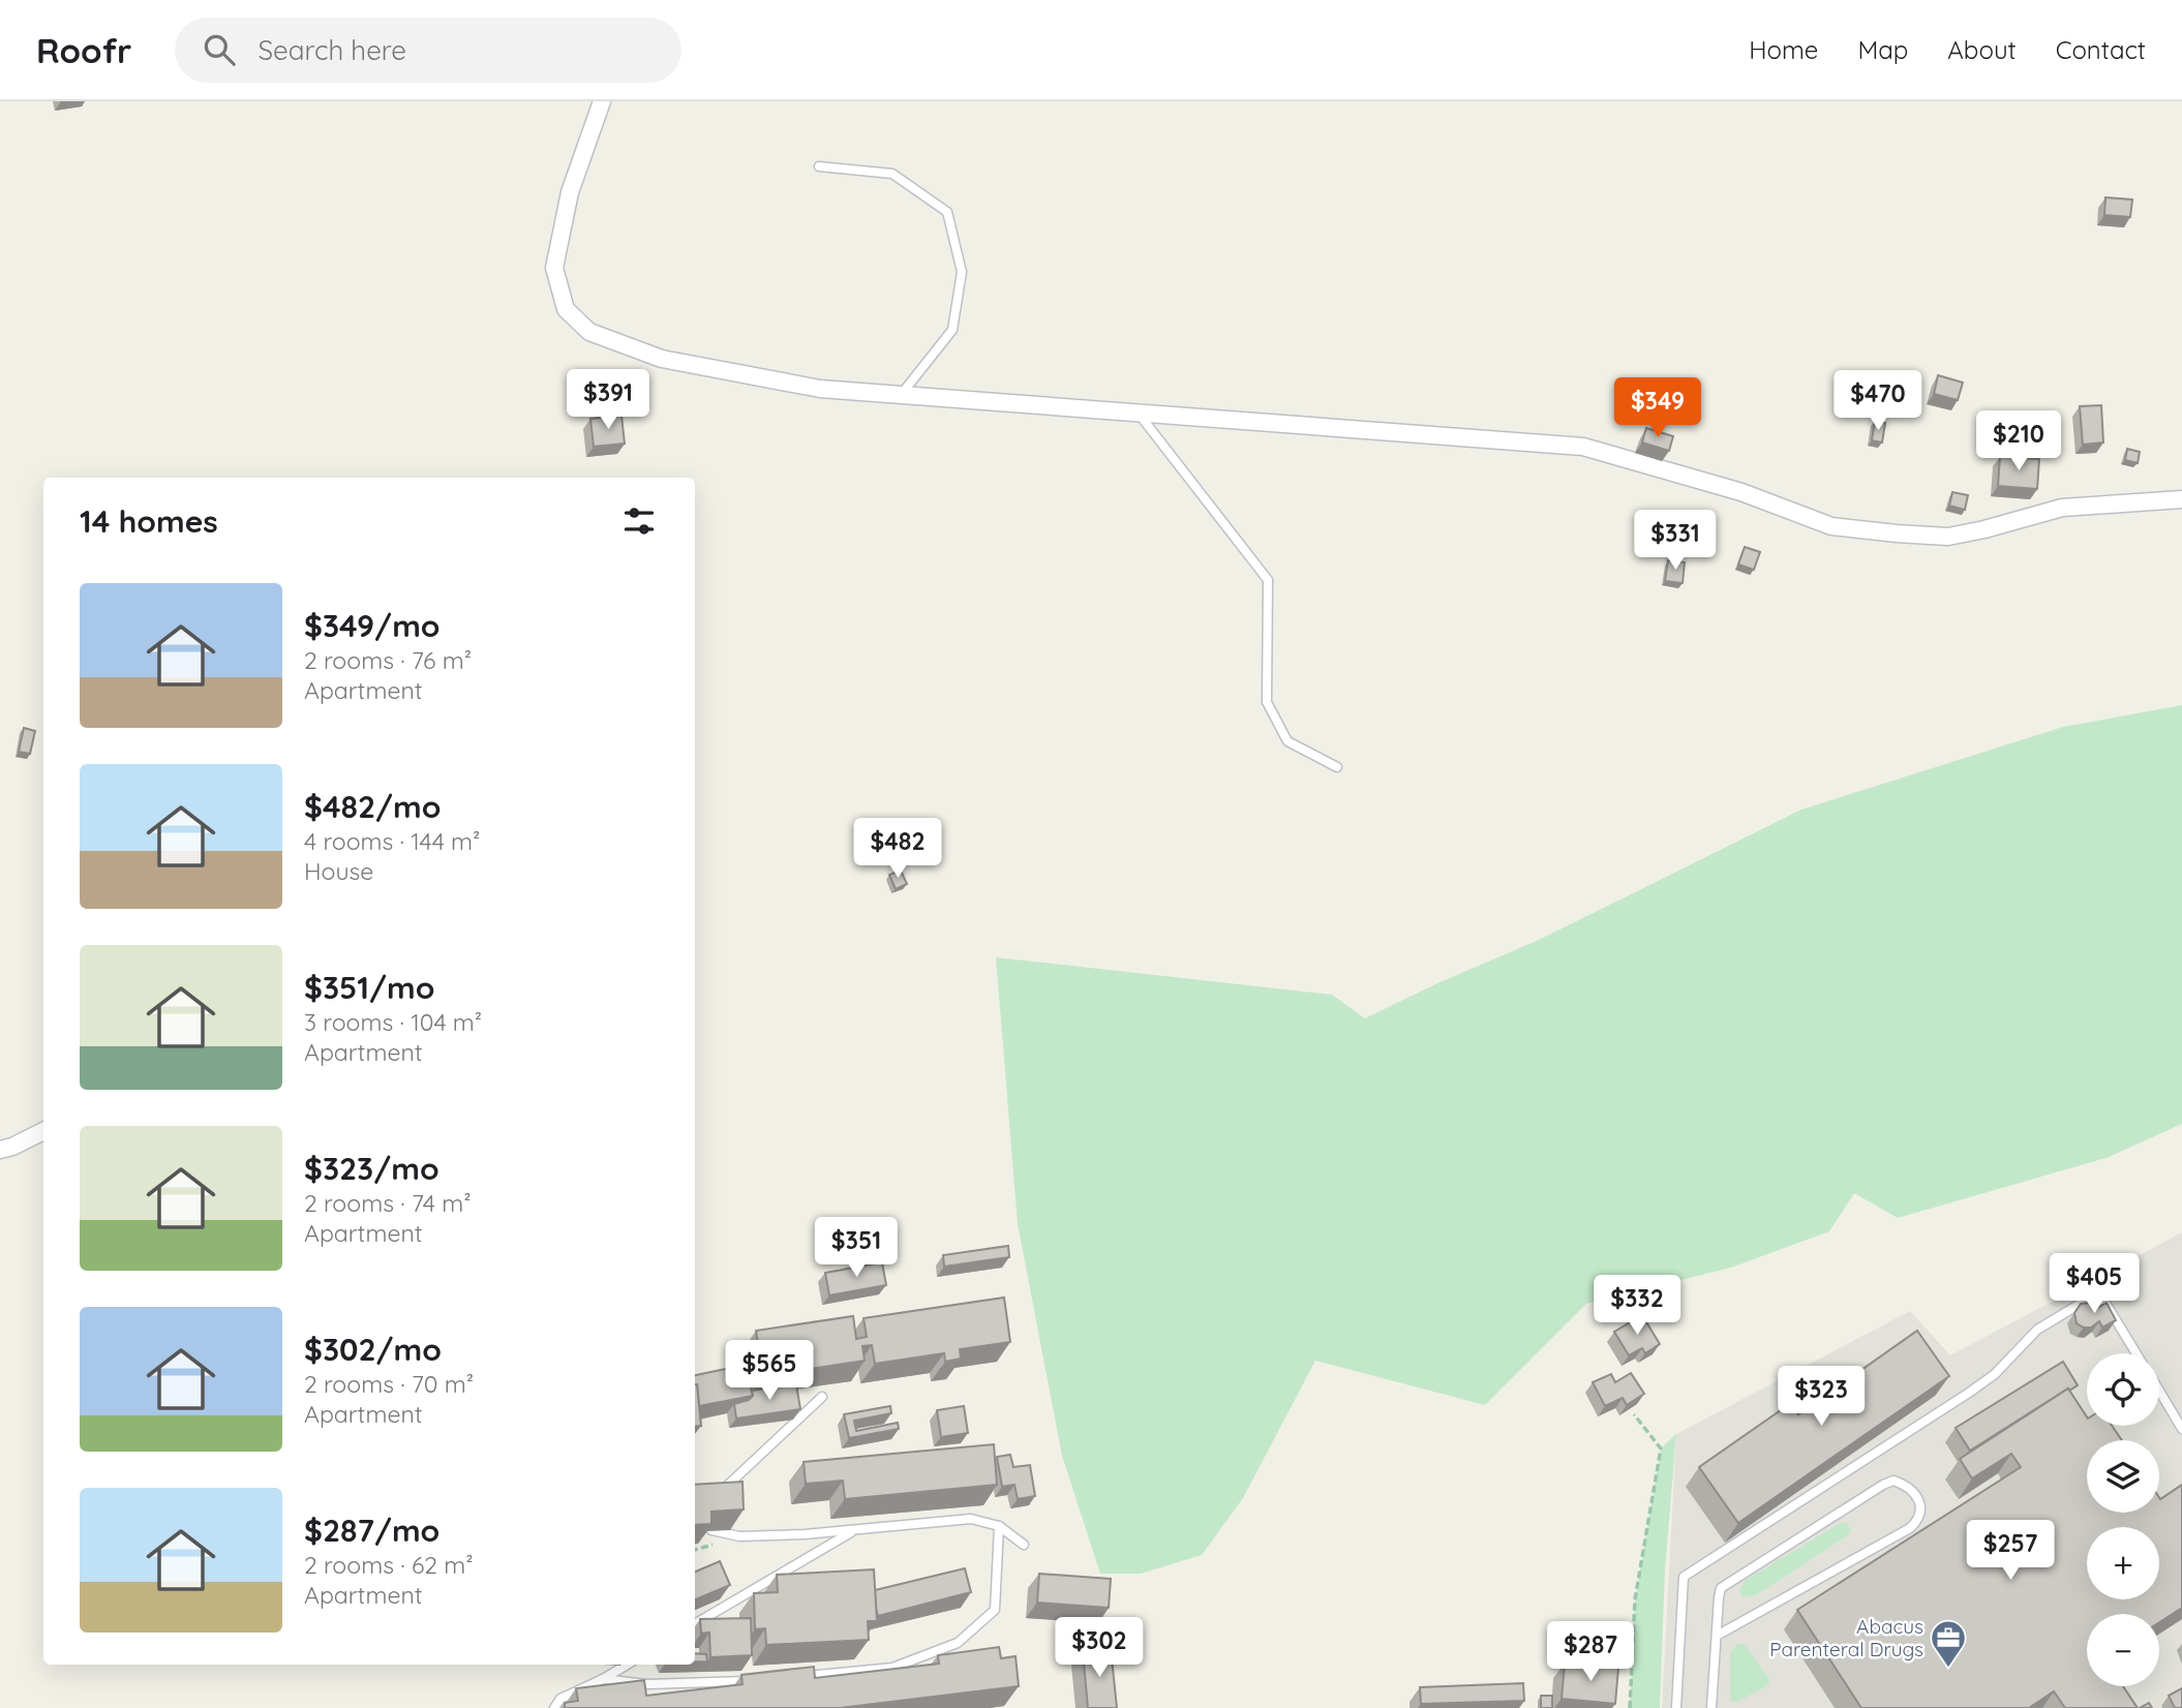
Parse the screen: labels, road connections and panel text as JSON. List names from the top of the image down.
{
  "places": {
    "office": ["Abacus Parenteral Drugs"]
  },
  "page": {
    "header": "Roofr",
    "search": "Search here",
    "nav": [
      "Home",
      "Map",
      "About",
      "Contact"
    ],
    "price": [
      "$391",
      "$470",
      "$349",
      "$210",
      "$331",
      "$482",
      "$351",
      "$405",
      "$332",
      "$565",
      "$323",
      "$257",
      "$302",
      "$287"
    ],
    "heading": "14 homes",
    "list": [
      {
        "name": "$349/mo",
        "note": "2 rooms · 76 m² · Apartment"
      },
      {
        "name": "$482/mo",
        "note": "4 rooms · 144 m² · House"
      },
      {
        "name": "$351/mo",
        "note": "3 rooms · 104 m² · Apartment"
      },
      {
        "name": "$323/mo",
        "note": "2 rooms · 74 m² · Apartment"
      },
      {
        "name": "$302/mo",
        "note": "2 rooms · 70 m² · Apartment"
      },
      {
        "name": "$287/mo",
        "note": "2 rooms · 62 m² · Apartment"
      }
    ],
    "map_buttons": ["+", "−"]
  }
}
